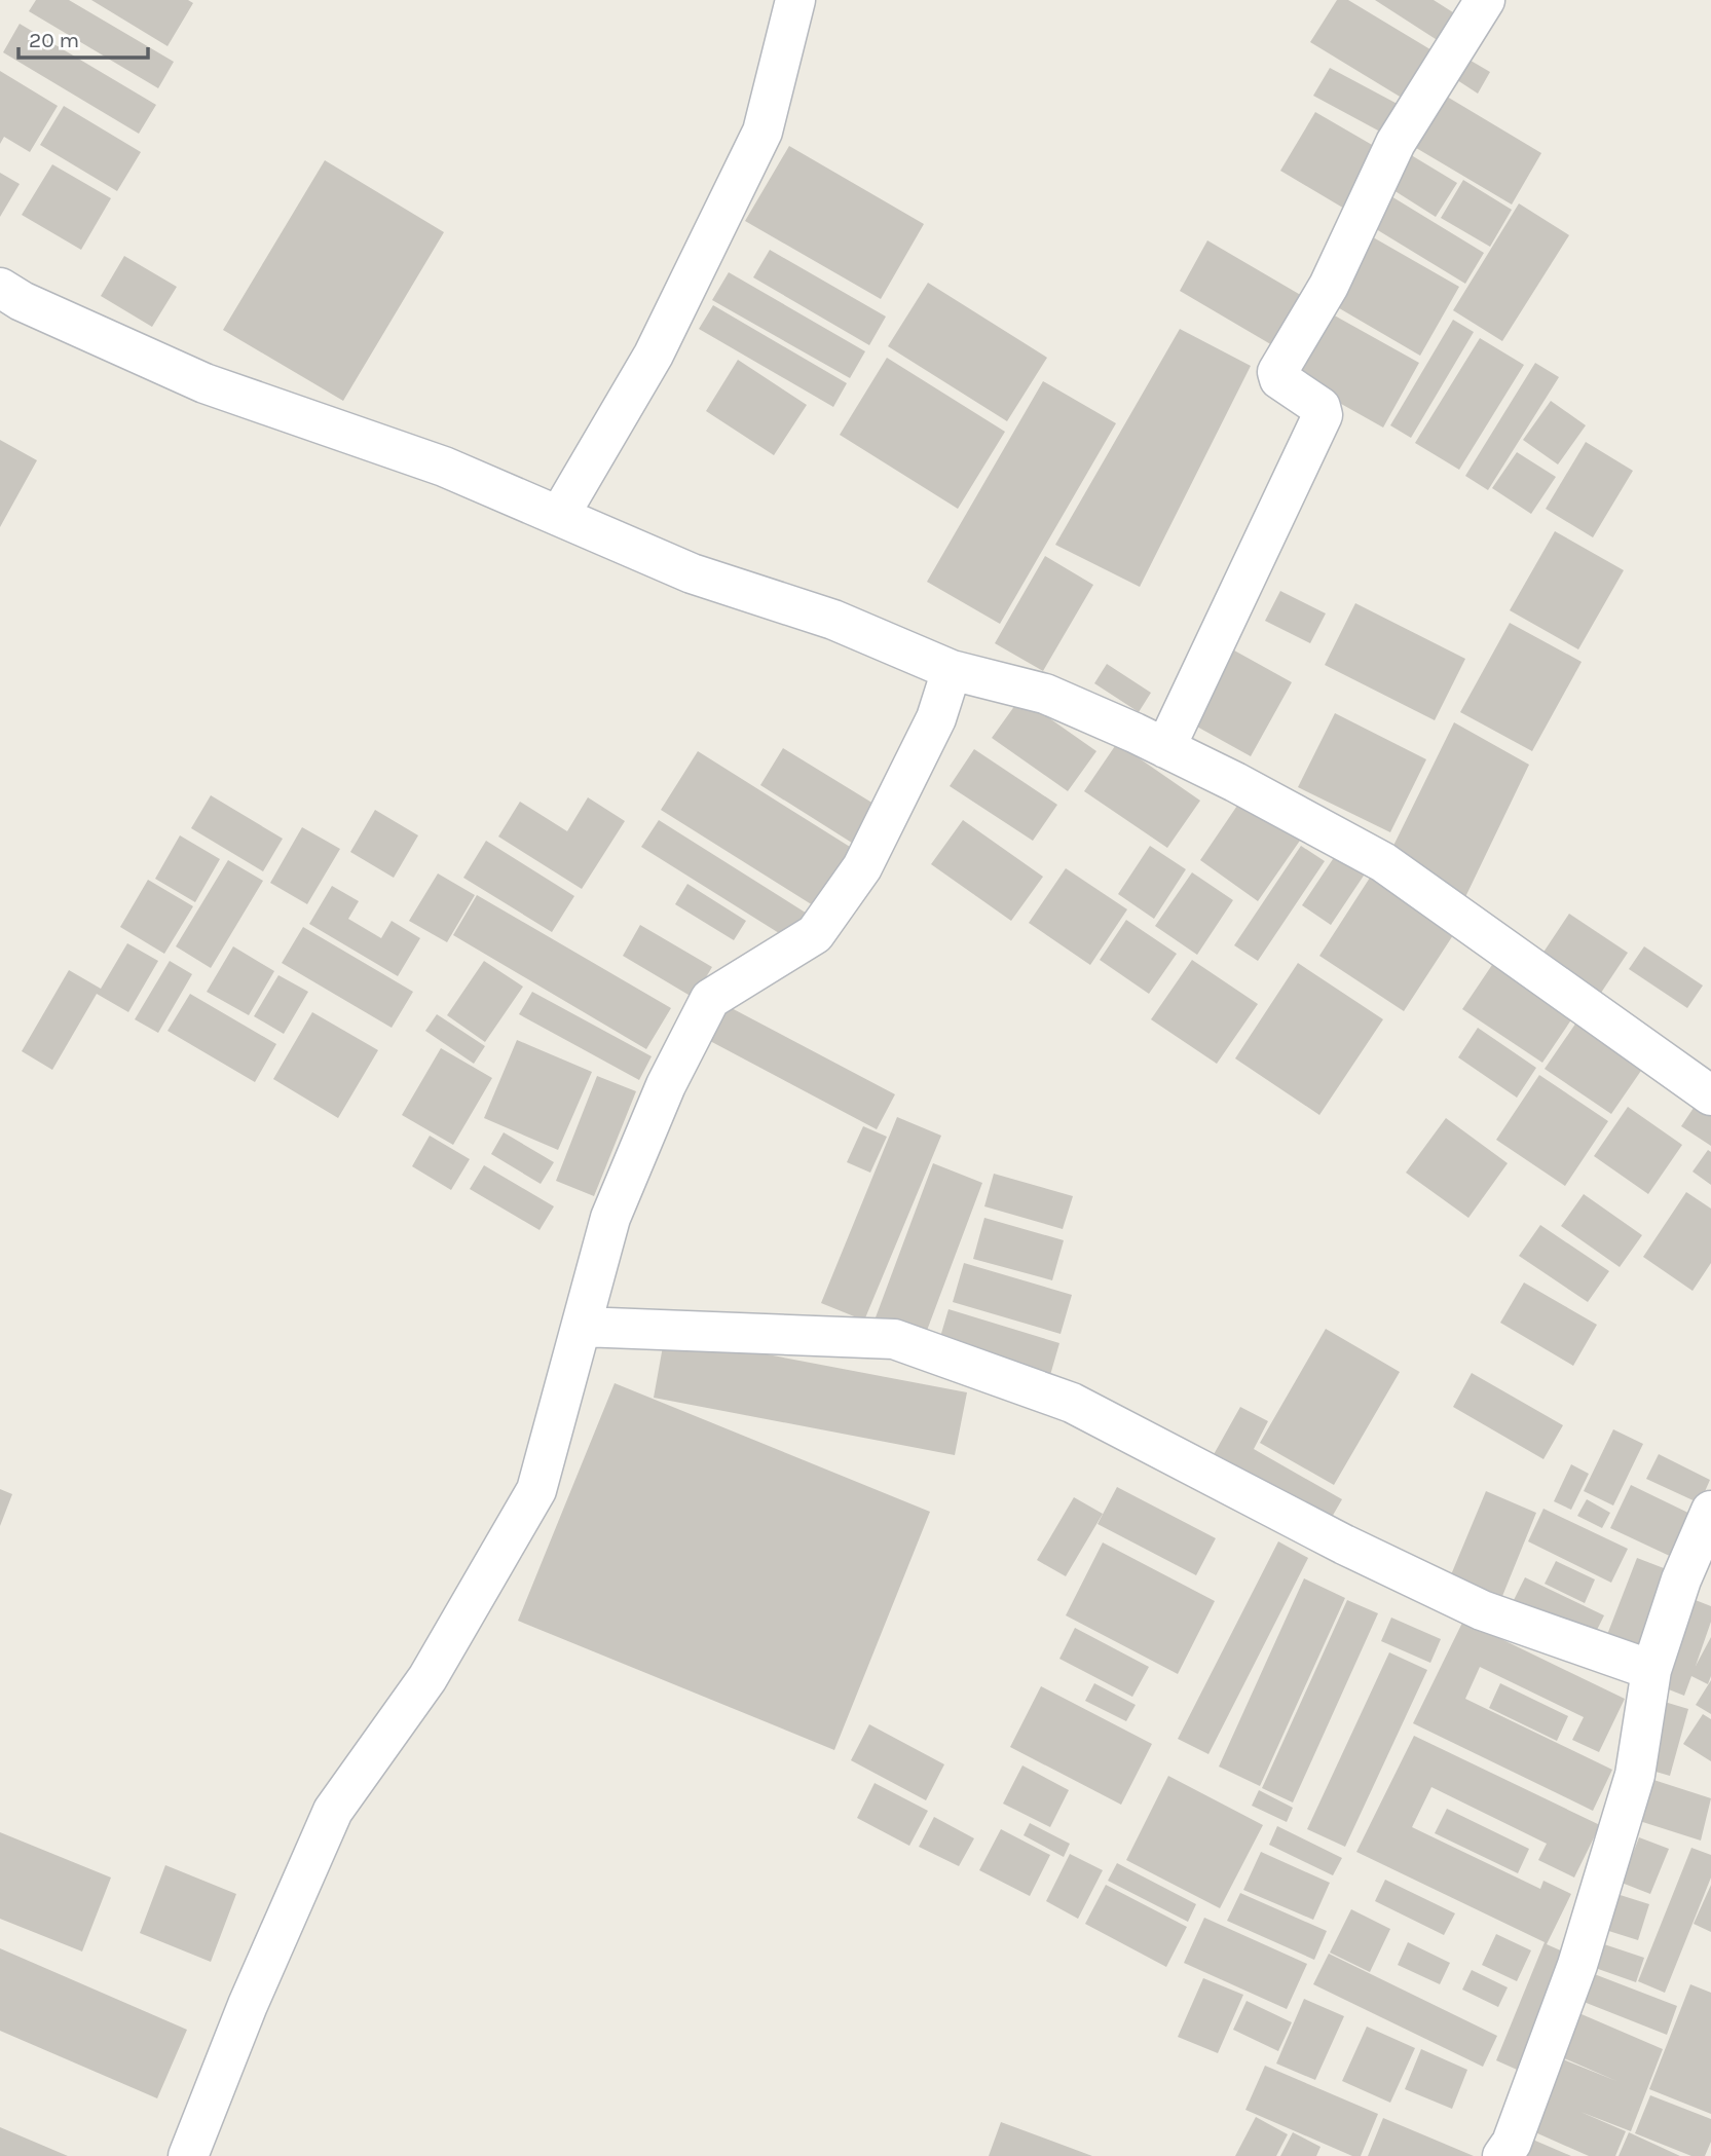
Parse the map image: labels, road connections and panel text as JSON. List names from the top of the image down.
{
  "scale_bar": "20 m"
}
